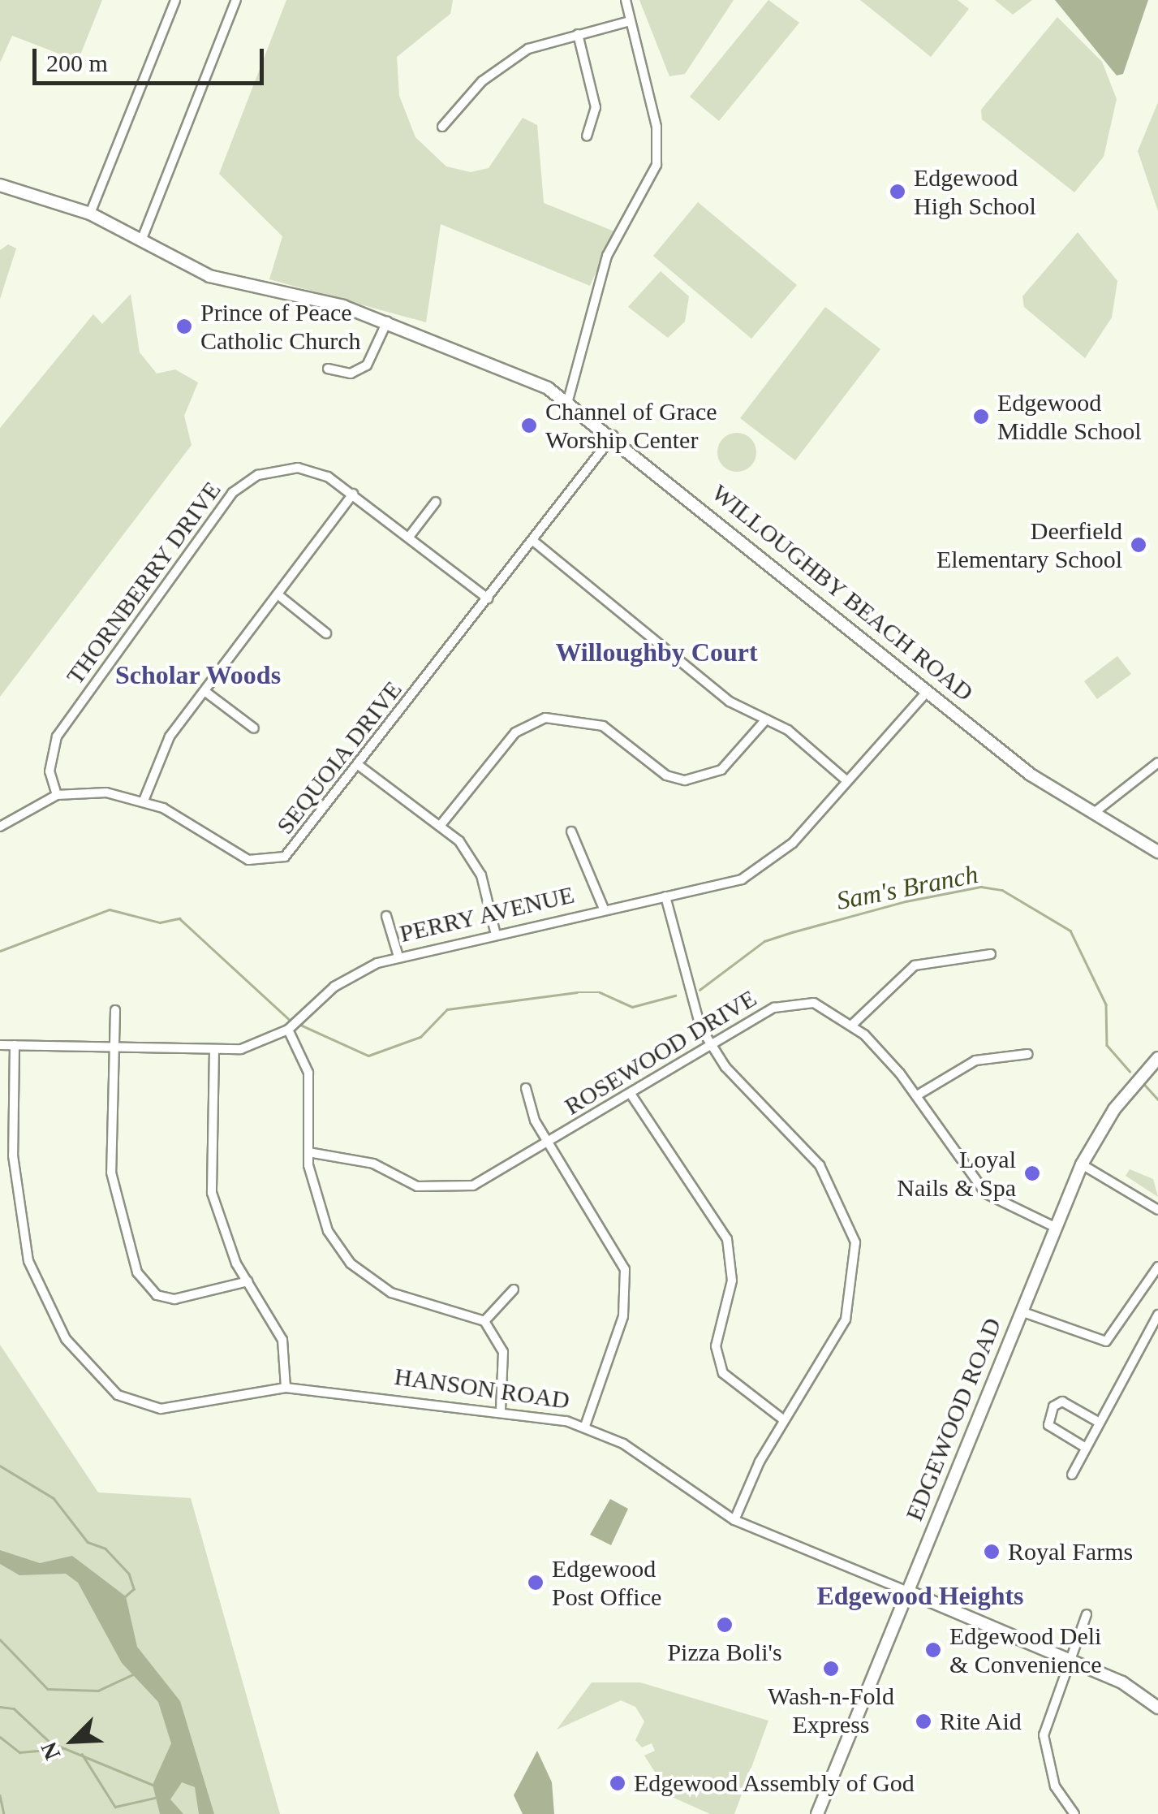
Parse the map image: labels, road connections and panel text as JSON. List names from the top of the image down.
{
  "streets": {
    "street": [
      "THORNBERRY DRIVE",
      "WILLOUGHBY BEACH ROAD",
      "SEQUOIA DRIVE",
      "PERRY AVENUE",
      "ROSEWOOD DRIVE",
      "HANSON ROAD",
      "EDGEWOOD ROAD"
    ]
  },
  "crossings": [
    ["THORNBERRY DRIVE", "SEQUOIA DRIVE"],
    ["WILLOUGHBY BEACH ROAD", "SEQUOIA DRIVE"],
    ["WILLOUGHBY BEACH ROAD", "PERRY AVENUE"],
    ["PERRY AVENUE", "HANSON ROAD"],
    ["ROSEWOOD DRIVE", "EDGEWOOD ROAD"],
    ["HANSON ROAD", "EDGEWOOD ROAD"]
  ],
  "districts": ["Willoughby Court", "Scholar Woods", "Edgewood Heights"],
  "water": ["Sam's Branch"],
  "places": [
    "Edgewood High School",
    "Prince of Peace Catholic Church",
    "Edgewood Middle School",
    "Channel of Grace Worship Center",
    "Deerfield Elementary School",
    "Loyal Nails & Spa",
    "Royal Farms",
    "Edgewood Post Office",
    "Pizza Boli's",
    "Edgewood Deli & Convenience",
    "Wash-n-Fold Express",
    "Rite Aid",
    "Edgewood Assembly of God"
  ],
  "scale_bar": "200 m",
  "north": "bottom left"
}
